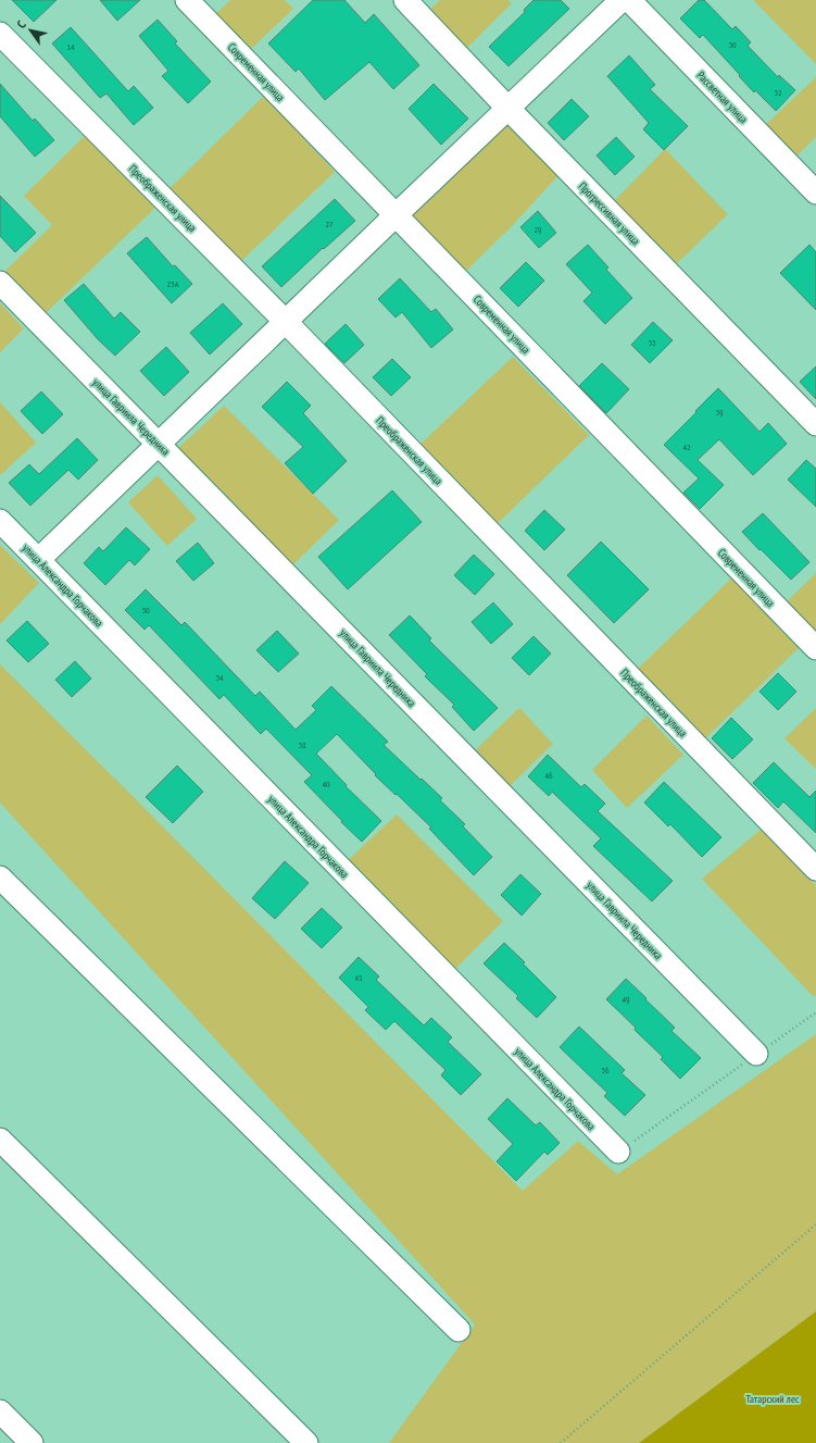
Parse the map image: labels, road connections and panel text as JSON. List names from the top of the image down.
{
  "streets": {
    "street": [
      "Современная улица",
      "Рассветная улица",
      "Преображенская улица",
      "Прогрессивная улица",
      "улица Гавриила Чередника",
      "улица Александра Горчакова"
    ]
  },
  "parks": ["Татарский лес"],
  "house_numbers": [
    "30",
    "14",
    "32",
    "27",
    "29",
    "23А",
    "35",
    "39",
    "42",
    "30",
    "34",
    "38",
    "46",
    "40",
    "45",
    "49",
    "56"
  ],
  "north": "top left"
}
